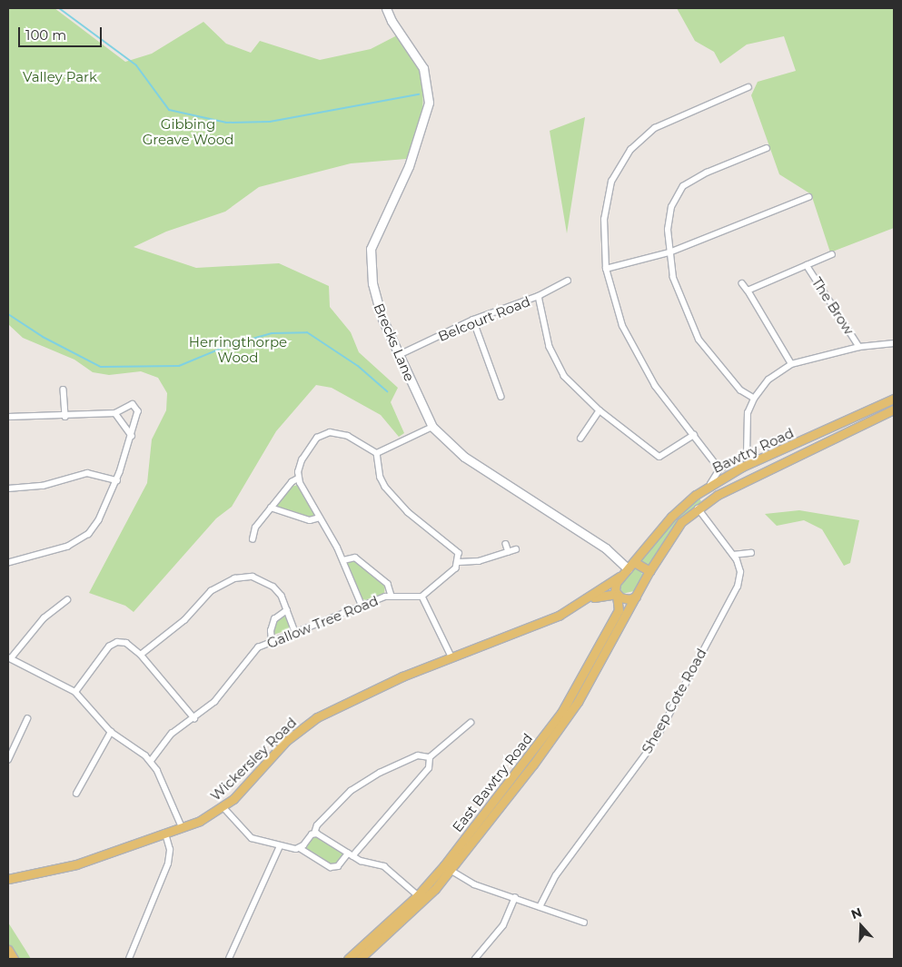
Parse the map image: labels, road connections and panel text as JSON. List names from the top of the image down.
{
  "streets": {
    "main road": ["Bawtry Road", "Wickersley Road", "East Bawtry Road"],
    "street": [
      "The Brow",
      "Belcourt Road",
      "Brecks Lane",
      "Gallow Tree Road",
      "Sheep Cote Road"
    ]
  },
  "crossings": [
    ["Belcourt Road", "Brecks Lane"],
    ["Brecks Lane", "Bawtry Road"],
    ["Bawtry Road", "Sheep Cote Road"],
    ["Bawtry Road", "Wickersley Road"],
    ["Bawtry Road", "East Bawtry Road"],
    ["Wickersley Road", "East Bawtry Road"]
  ],
  "parks": ["Valley Park", "Gibbing Greave Wood", "Herringthorpe Wood"],
  "scale_bar": "100 m",
  "north": "top"
}
